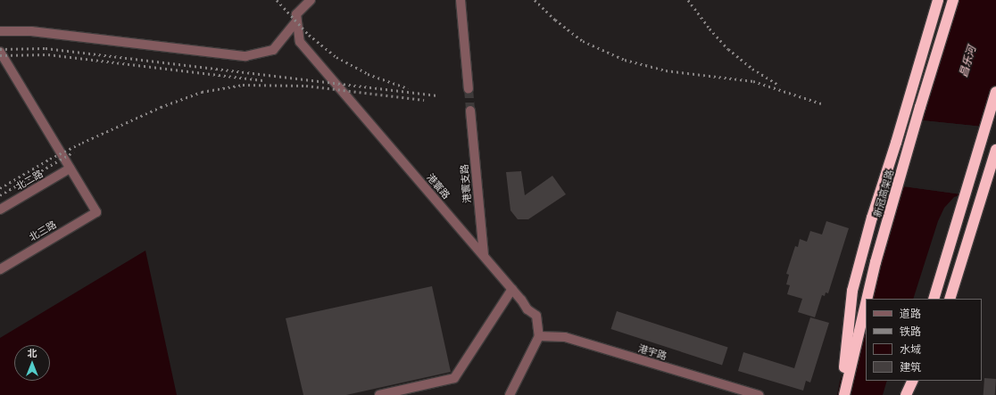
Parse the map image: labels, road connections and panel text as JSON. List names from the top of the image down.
{
  "streets": {
    "highway": ["新冠高架路"],
    "street": [
      "北二路",
      "港寰支路",
      "港寰路",
      "北三路",
      "港宇路"
    ]
  },
  "crossings": [
    ["北二路", "北三路"],
    ["港寰支路", "港寰路"],
    ["港寰路", "港宇路"]
  ],
  "water": ["昌乐河"],
  "legend": [
    "道路",
    "铁路",
    "水域",
    "建筑"
  ],
  "north": "top"
}
